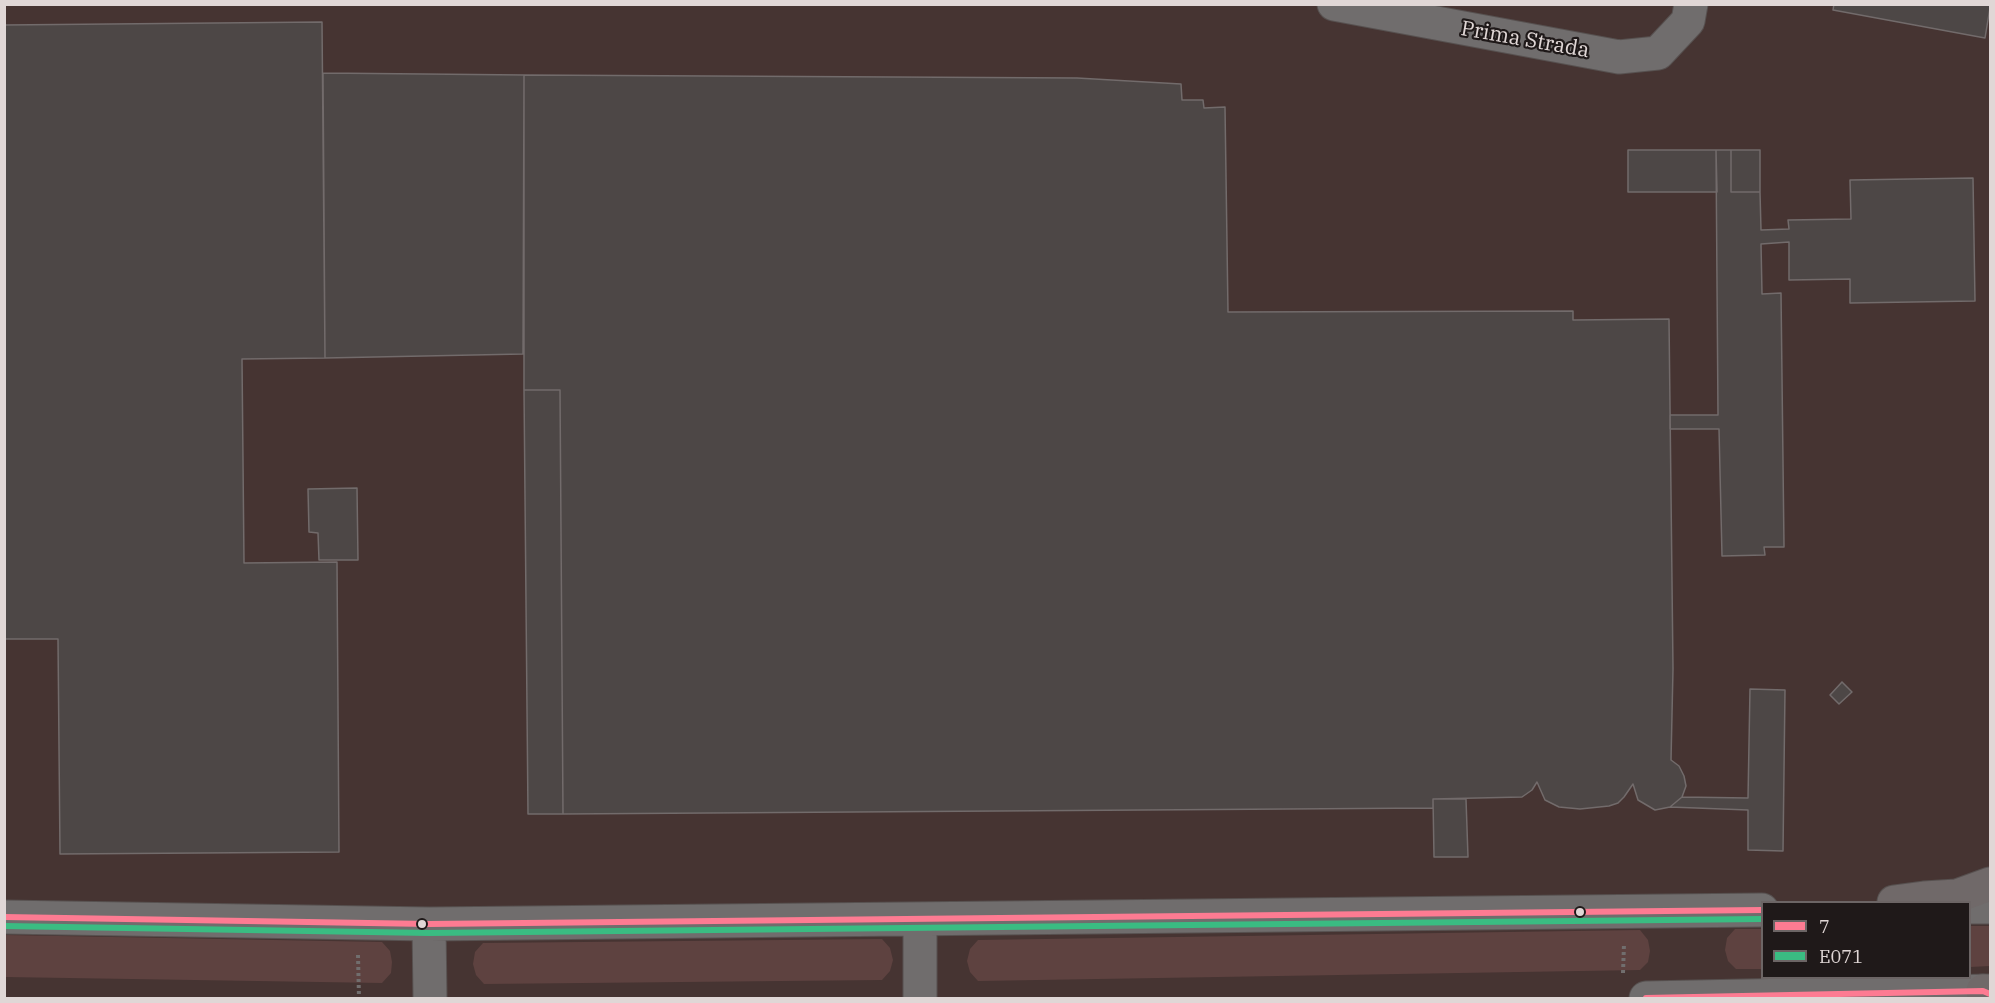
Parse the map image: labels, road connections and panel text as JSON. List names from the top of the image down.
{
  "streets": {
    "street": ["Prima Strada"]
  },
  "lines": ["transit line 7", "transit line E071"],
  "legend": ["7", "E071"]
}
